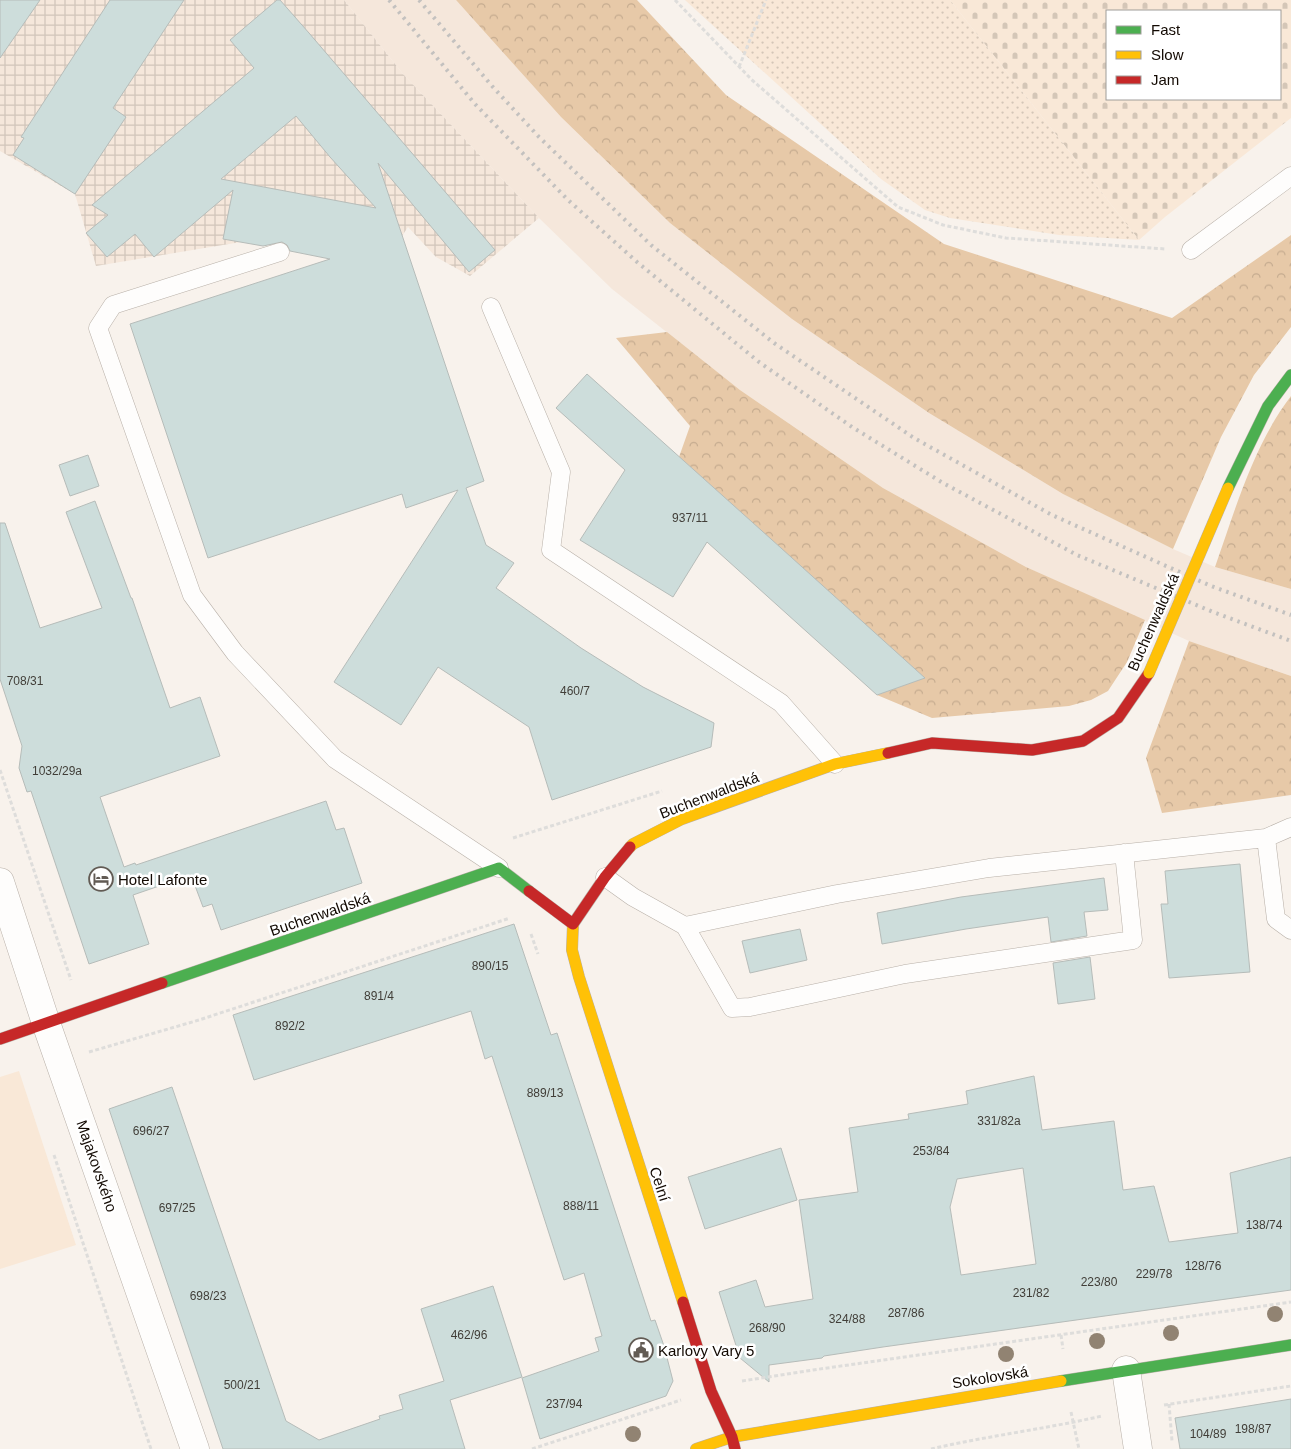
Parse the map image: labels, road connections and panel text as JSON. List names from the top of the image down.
{
  "streets": {
    "street": [
      "Buchenwaldská",
      "Majakovského",
      "Celní",
      "Sokolovská"
    ]
  },
  "crossings": [
    ["Buchenwaldská", "Majakovského"],
    ["Buchenwaldská", "Celní"],
    ["Celní", "Sokolovská"]
  ],
  "places": {
    "hotel": ["Hotel Lafonte"],
    "public building": ["Karlovy Vary 5"]
  },
  "house_numbers": [
    "937/11",
    "708/31",
    "460/7",
    "1032/29a",
    "890/15",
    "891/4",
    "892/2",
    "889/13",
    "331/82a",
    "696/27",
    "253/84",
    "888/11",
    "697/25",
    "138/74",
    "128/76",
    "229/78",
    "223/80",
    "231/82",
    "698/23",
    "287/86",
    "324/88",
    "268/90",
    "462/96",
    "500/21",
    "237/94",
    "198/87",
    "104/89"
  ],
  "legend": ["Fast", "Slow", "Jam"]
}
